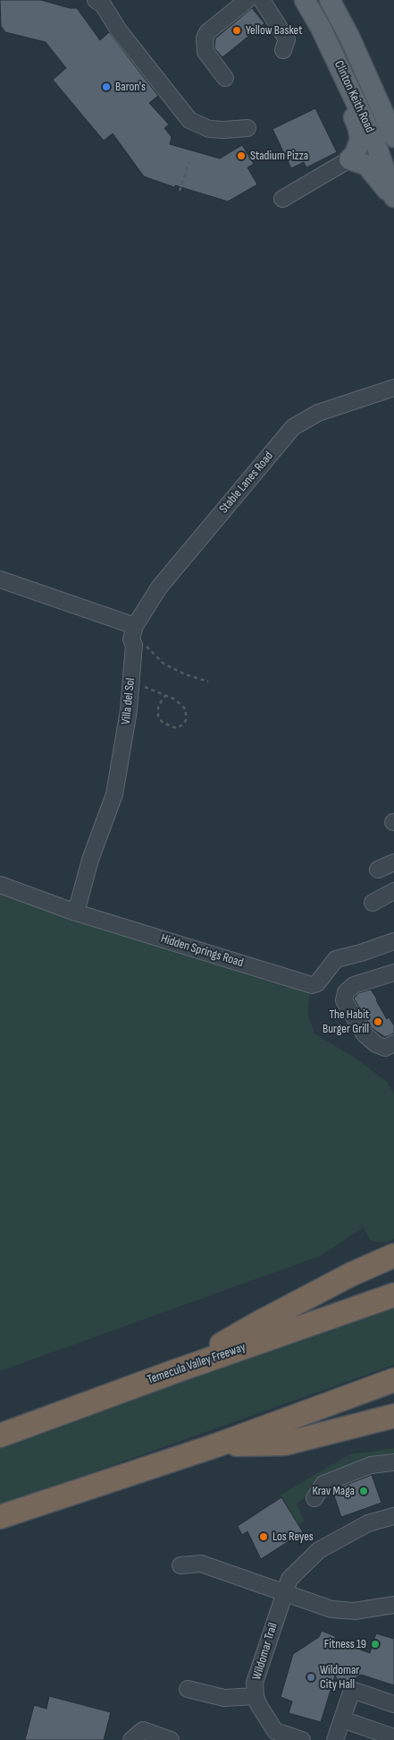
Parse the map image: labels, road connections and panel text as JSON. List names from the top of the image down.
{
  "streets": {
    "highway": ["Temecula Valley Freeway"],
    "main road": ["Clinton Keith Road"],
    "street": [
      "Stable Lanes Road",
      "Villa del Sol",
      "Hidden Springs Road",
      "Wildomar Trail"
    ]
  },
  "crossings": [
    ["Stable Lanes Road", "Villa del Sol"],
    ["Villa del Sol", "Hidden Springs Road"]
  ],
  "places": [
    "Yellow Basket",
    "Baron's",
    "Stadium Pizza",
    "The Habit Burger Grill",
    "Krav Maga",
    "Los Reyes",
    "Fitness 19",
    "Wildomar City Hall"
  ]
}
